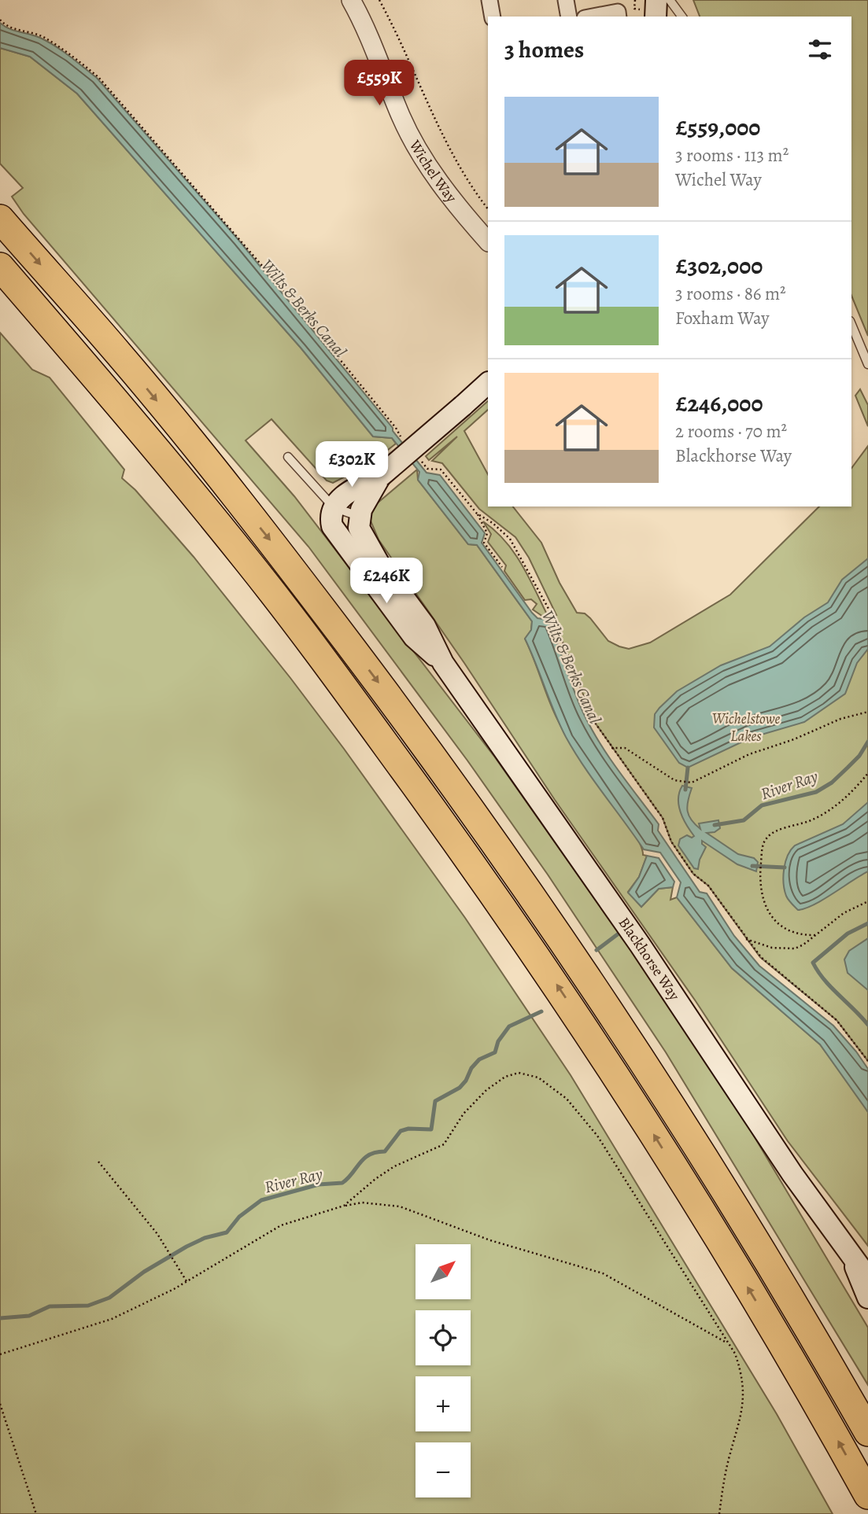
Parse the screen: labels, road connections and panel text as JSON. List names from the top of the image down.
{
  "streets": {
    "main road": ["Blackhorse Way"],
    "street": ["Wichel Way"]
  },
  "water": ["Wilts & Berks Canal", "River Ray"],
  "parks": ["Wichelstowe Lakes"],
  "north": "top right",
  "page": {
    "heading": "3 homes",
    "price": ["£559K", "£302K", "£246K"],
    "list": [
      {
        "name": "£559,000",
        "note": "3 rooms · 113 m² · Wichel Way"
      },
      {
        "name": "£302,000",
        "note": "3 rooms · 86 m² · Foxham Way"
      },
      {
        "name": "£246,000",
        "note": "2 rooms · 70 m² · Blackhorse Way"
      }
    ],
    "map_buttons": ["+", "−"]
  }
}
